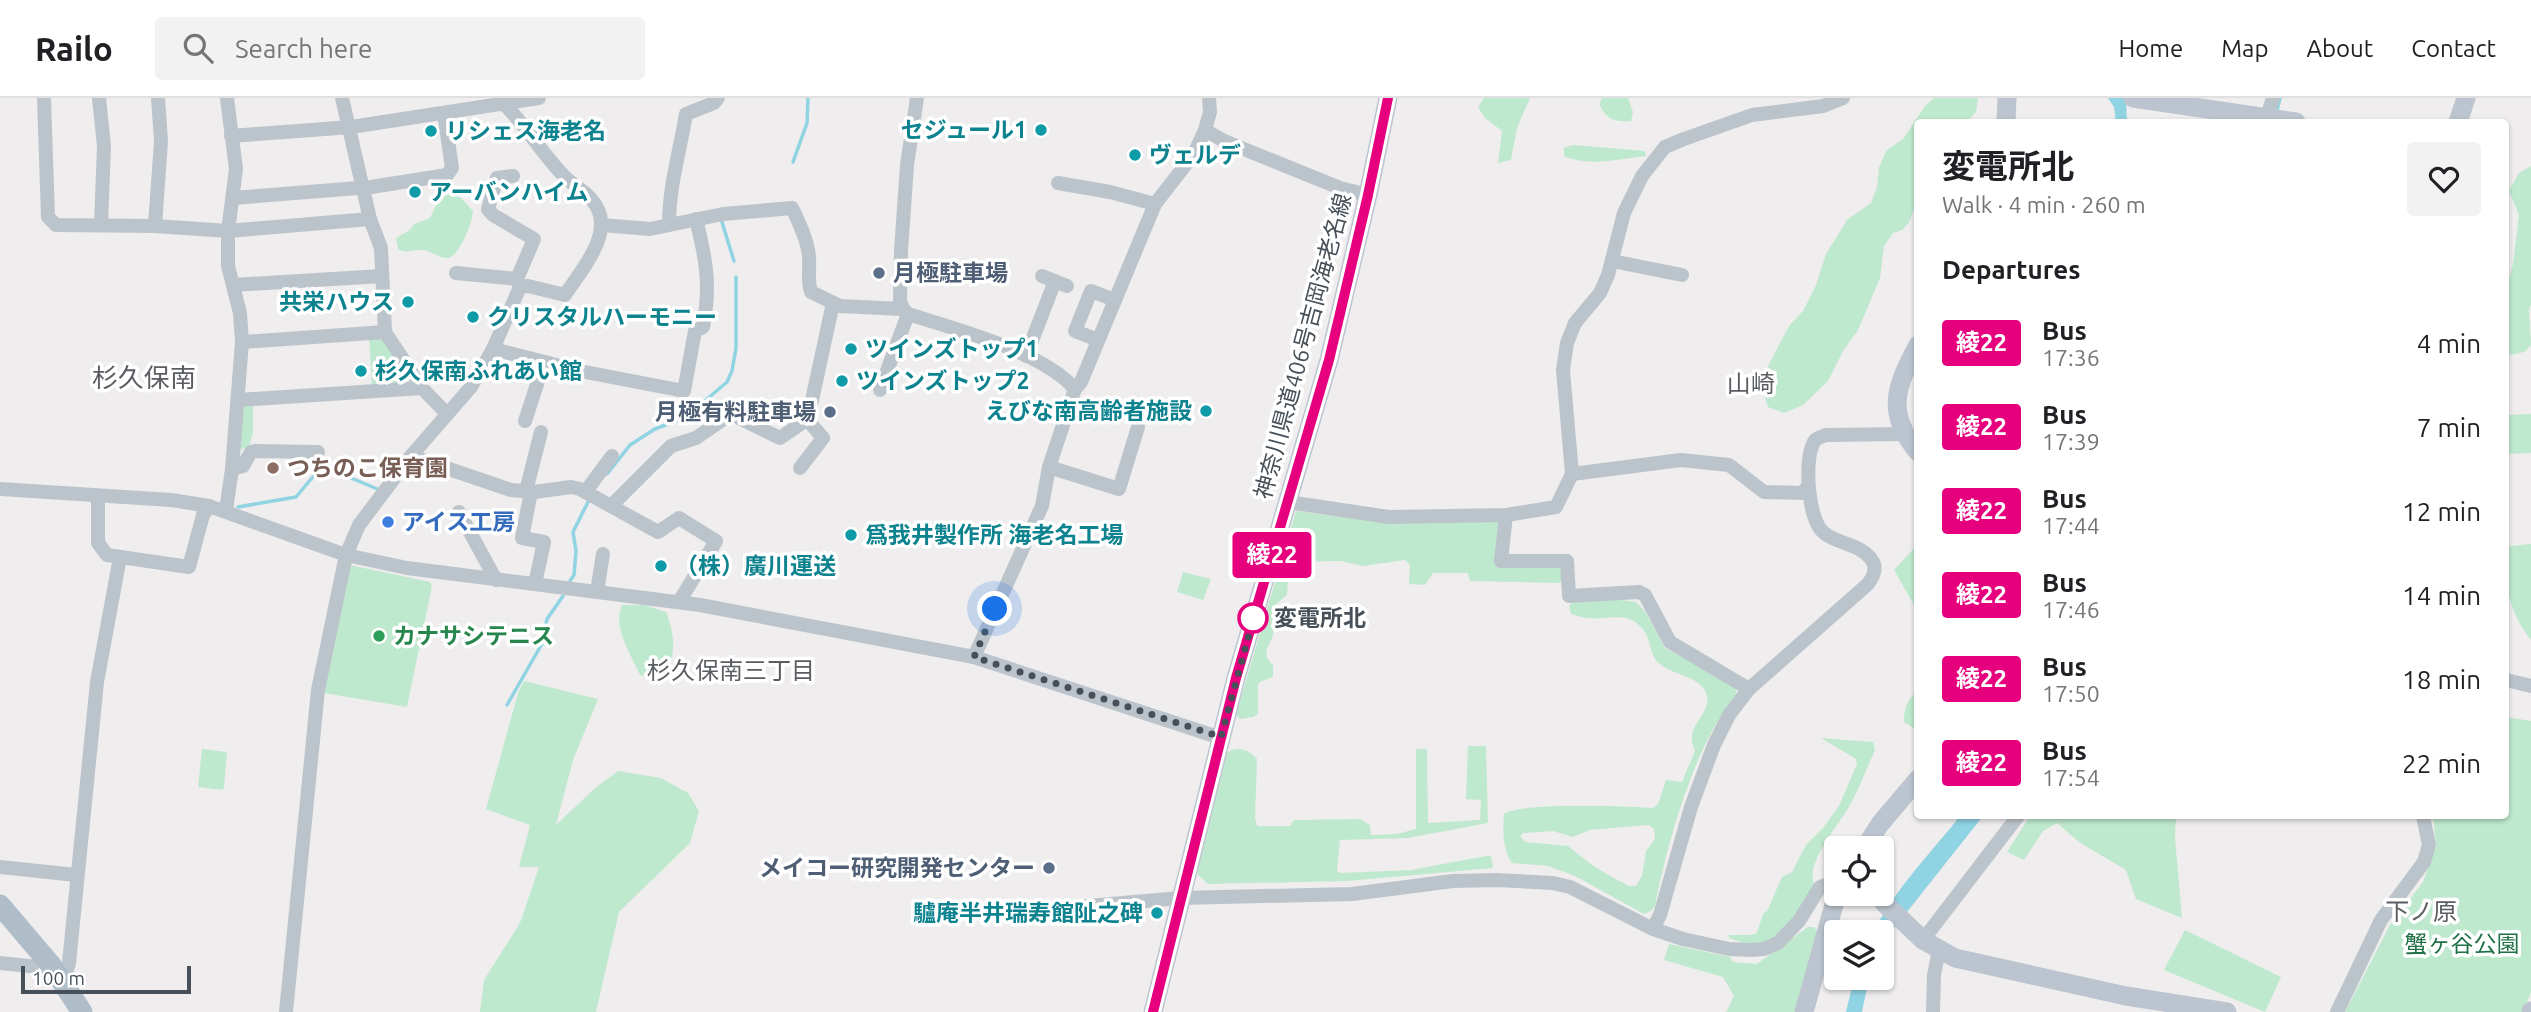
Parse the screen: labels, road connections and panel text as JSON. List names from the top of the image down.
{
  "streets": {
    "main road": ["神奈川県道406号吉岡海老名線"]
  },
  "districts": [
    "杉久保南",
    "山崎",
    "杉久保南三丁目",
    "下ノ原"
  ],
  "parks": ["蟹ヶ谷公園"],
  "places": [
    "セジュール1",
    "リシェス海老名",
    "ヴェルデ",
    "アーバンハイム",
    "月極駐車場",
    "共栄ハウス",
    "クリスタルハーモニー",
    "ツインズトップ1",
    "杉久保南ふれあい館",
    "ツインズトップ2",
    "えびな南高齢者施設",
    "月極有料駐車場",
    "つちのこ保育園",
    "アイス工房",
    "爲我井製作所 海老名工場",
    "（株）廣川運送",
    "変電所北",
    "カナサシテニス",
    "メイコー研究開発センター",
    "驢庵半井瑞寿館阯之碑"
  ],
  "lines": ["bus line 綾22"],
  "scale_bar": "100 m",
  "page": {
    "header": "Railo",
    "search": "Search here",
    "nav": [
      "Home",
      "Map",
      "About",
      "Contact"
    ],
    "on_map": "綾22",
    "heading": [
      ["変電所北", "Walk · 4 min · 260 m"],
      "Departures"
    ],
    "list": [
      {
        "mark": "綾22",
        "name": "Bus",
        "note": "17:36",
        "value": "4 min"
      },
      {
        "mark": "綾22",
        "name": "Bus",
        "note": "17:39",
        "value": "7 min"
      },
      {
        "mark": "綾22",
        "name": "Bus",
        "note": "17:44",
        "value": "12 min"
      },
      {
        "mark": "綾22",
        "name": "Bus",
        "note": "17:46",
        "value": "14 min"
      },
      {
        "mark": "綾22",
        "name": "Bus",
        "note": "17:50",
        "value": "18 min"
      },
      {
        "mark": "綾22",
        "name": "Bus",
        "note": "17:54",
        "value": "22 min"
      }
    ],
    "scale": "100 m"
  }
}
